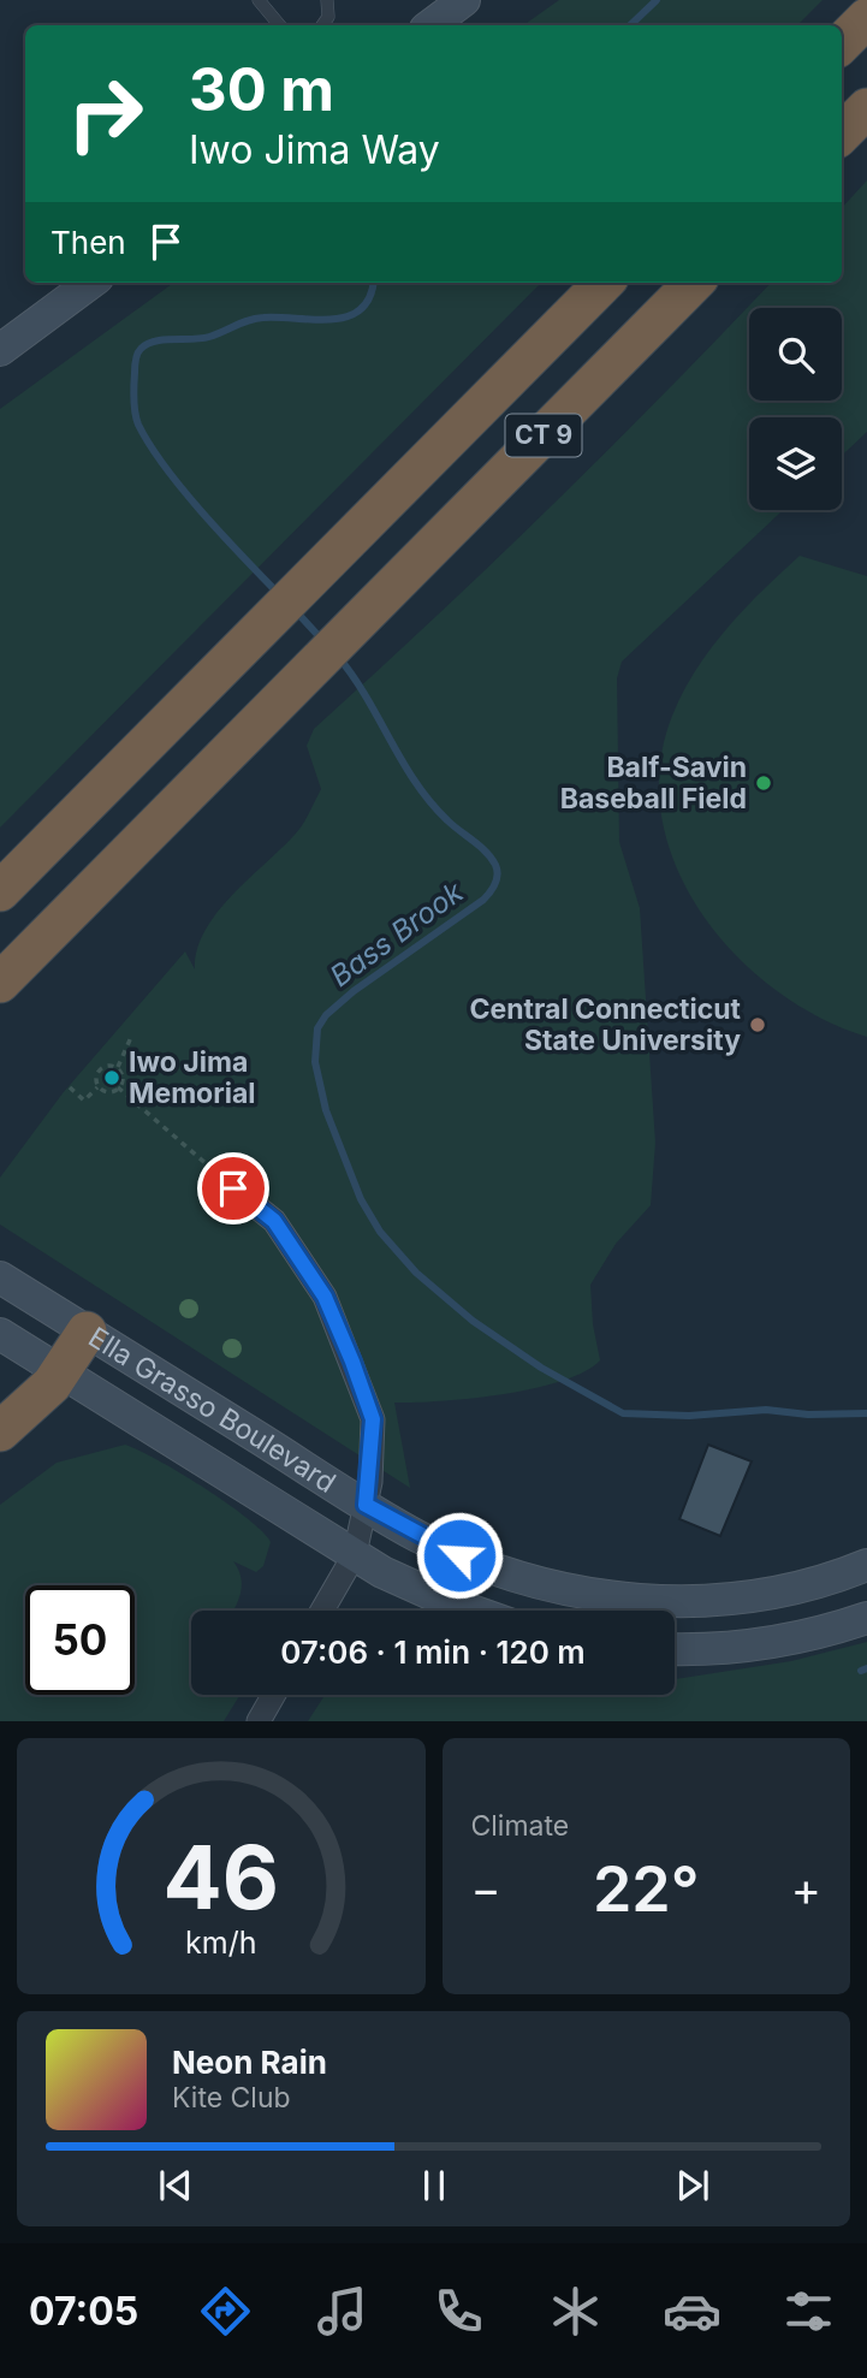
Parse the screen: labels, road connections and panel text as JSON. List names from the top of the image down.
{
  "streets": {
    "highway": ["CT 9"],
    "main road": ["Ella Grasso Boulevard"]
  },
  "water": ["Bass Brook"],
  "places": ["Balf-Savin Baseball Field", "Central Connecticut State University", "Iwo Jima Memorial"],
  "page": {
    "turn": ["30 m", "Iwo Jima Way"],
    "then": "Then",
    "limit": "50",
    "trip": "07:06 · 1 min · 120 m",
    "tile": "Climate",
    "heat": ["−", "22°", "+"],
    "song": ["Neon Rain", "Kite Club"],
    "tabs": "07:05",
    "gauge": ["46", "km/h"]
  }
}
